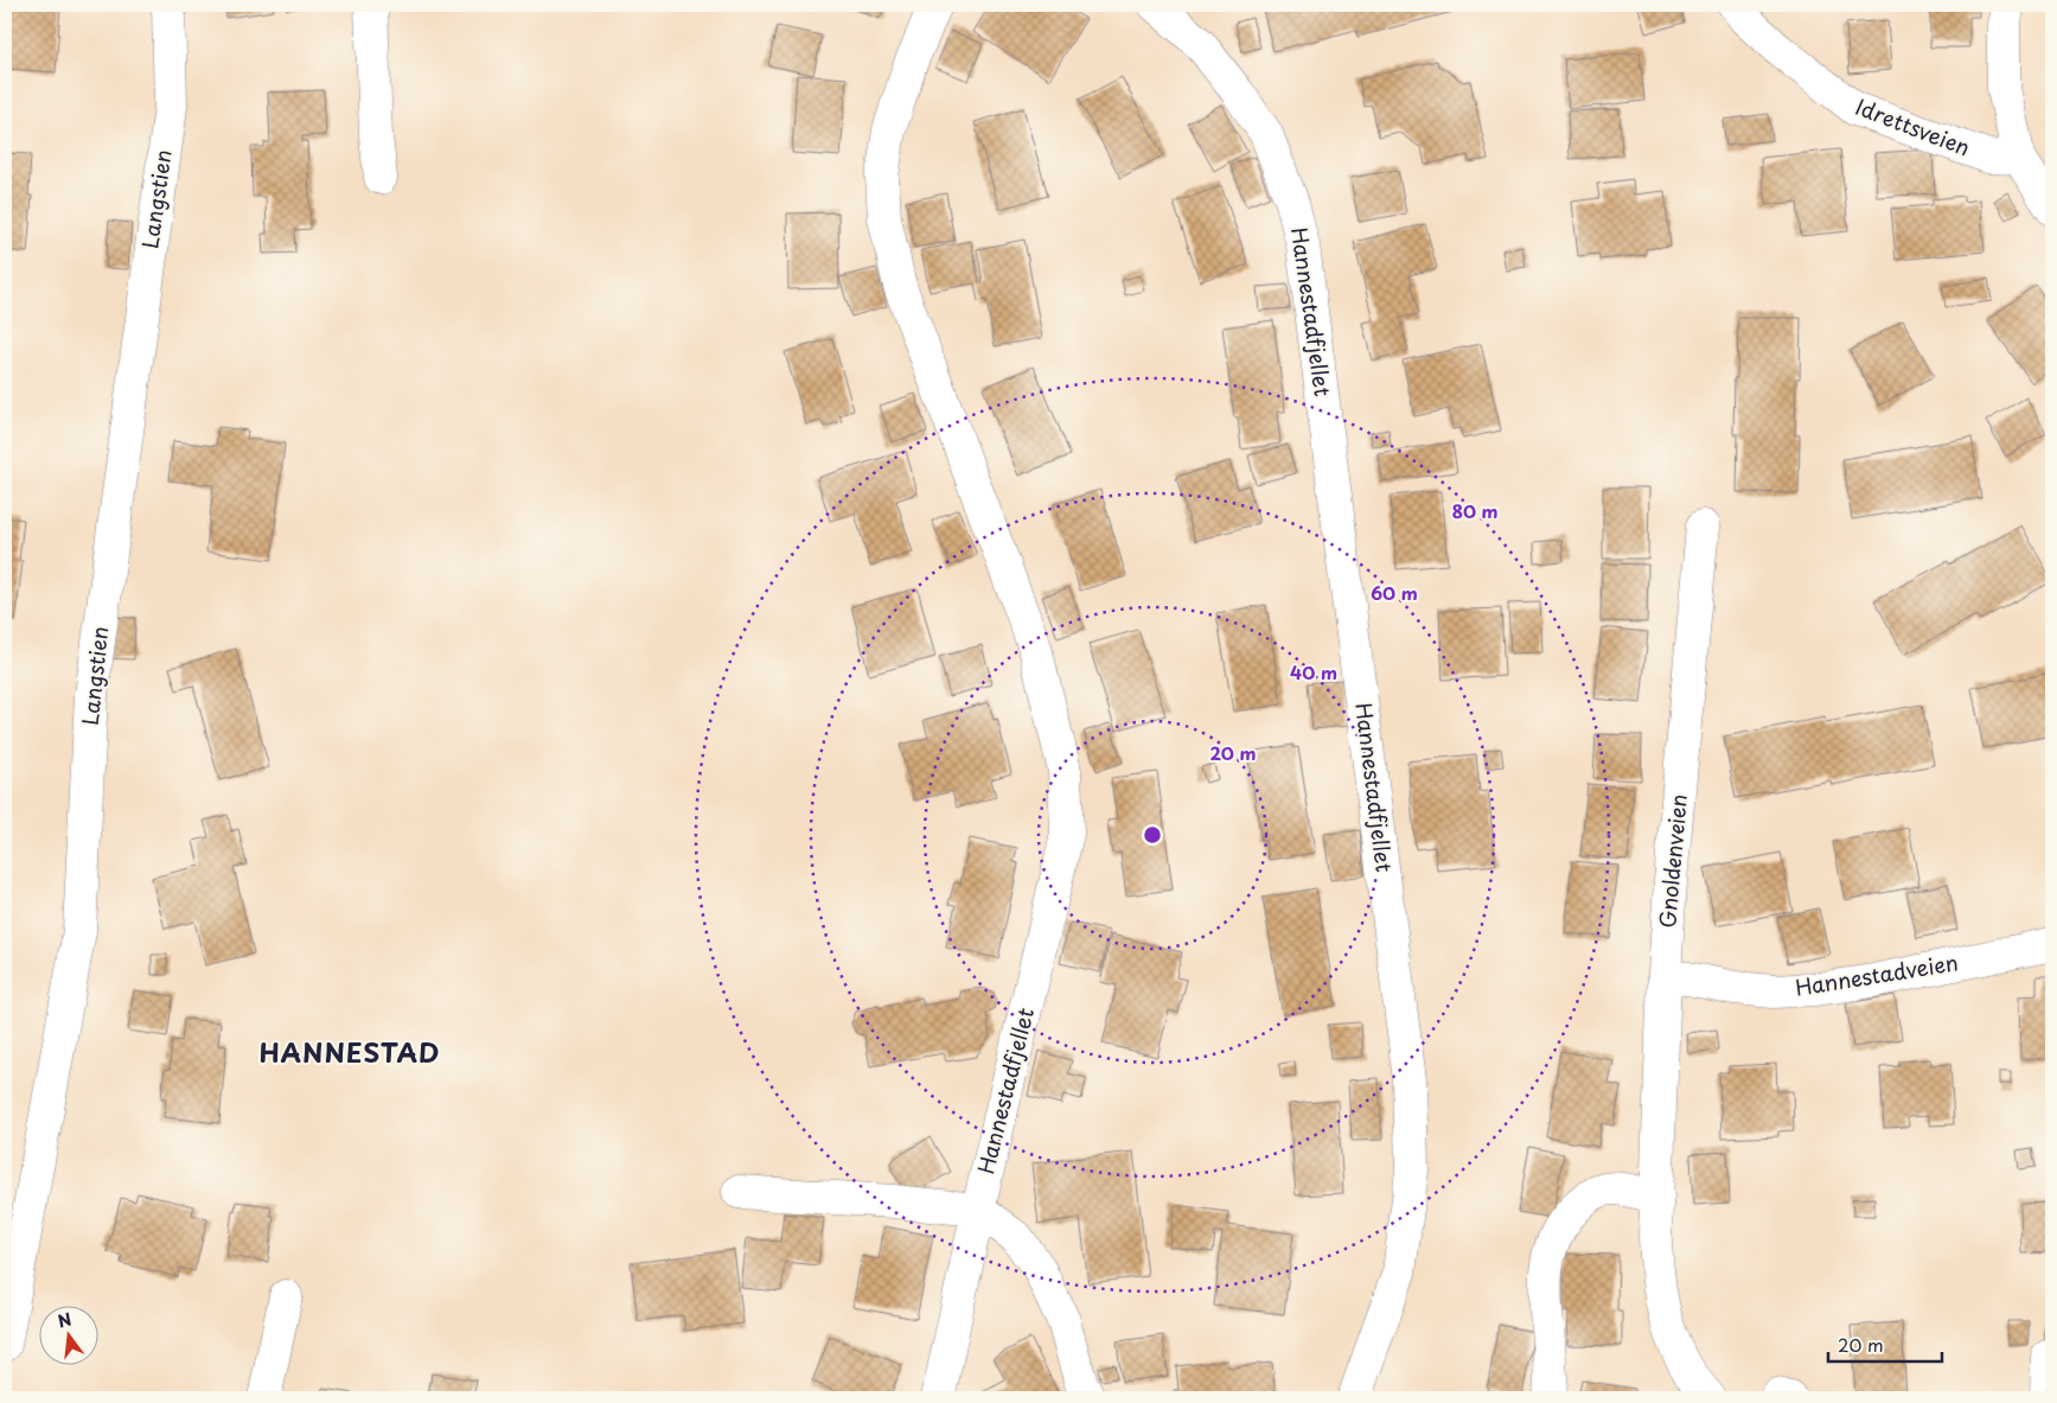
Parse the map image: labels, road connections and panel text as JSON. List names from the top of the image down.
{
  "streets": {
    "street": [
      "Idrettsveien",
      "Langstien",
      "Hannestadfjellet",
      "Gnoldenveien",
      "Hannestadveien"
    ]
  },
  "crossings": [
    ["Gnoldenveien", "Hannestadveien"]
  ],
  "districts": ["HANNESTAD"],
  "scale_bar": "20 m",
  "north": "top",
  "rings": [
    "80 m",
    "60 m",
    "40 m",
    "20 m"
  ]
}
